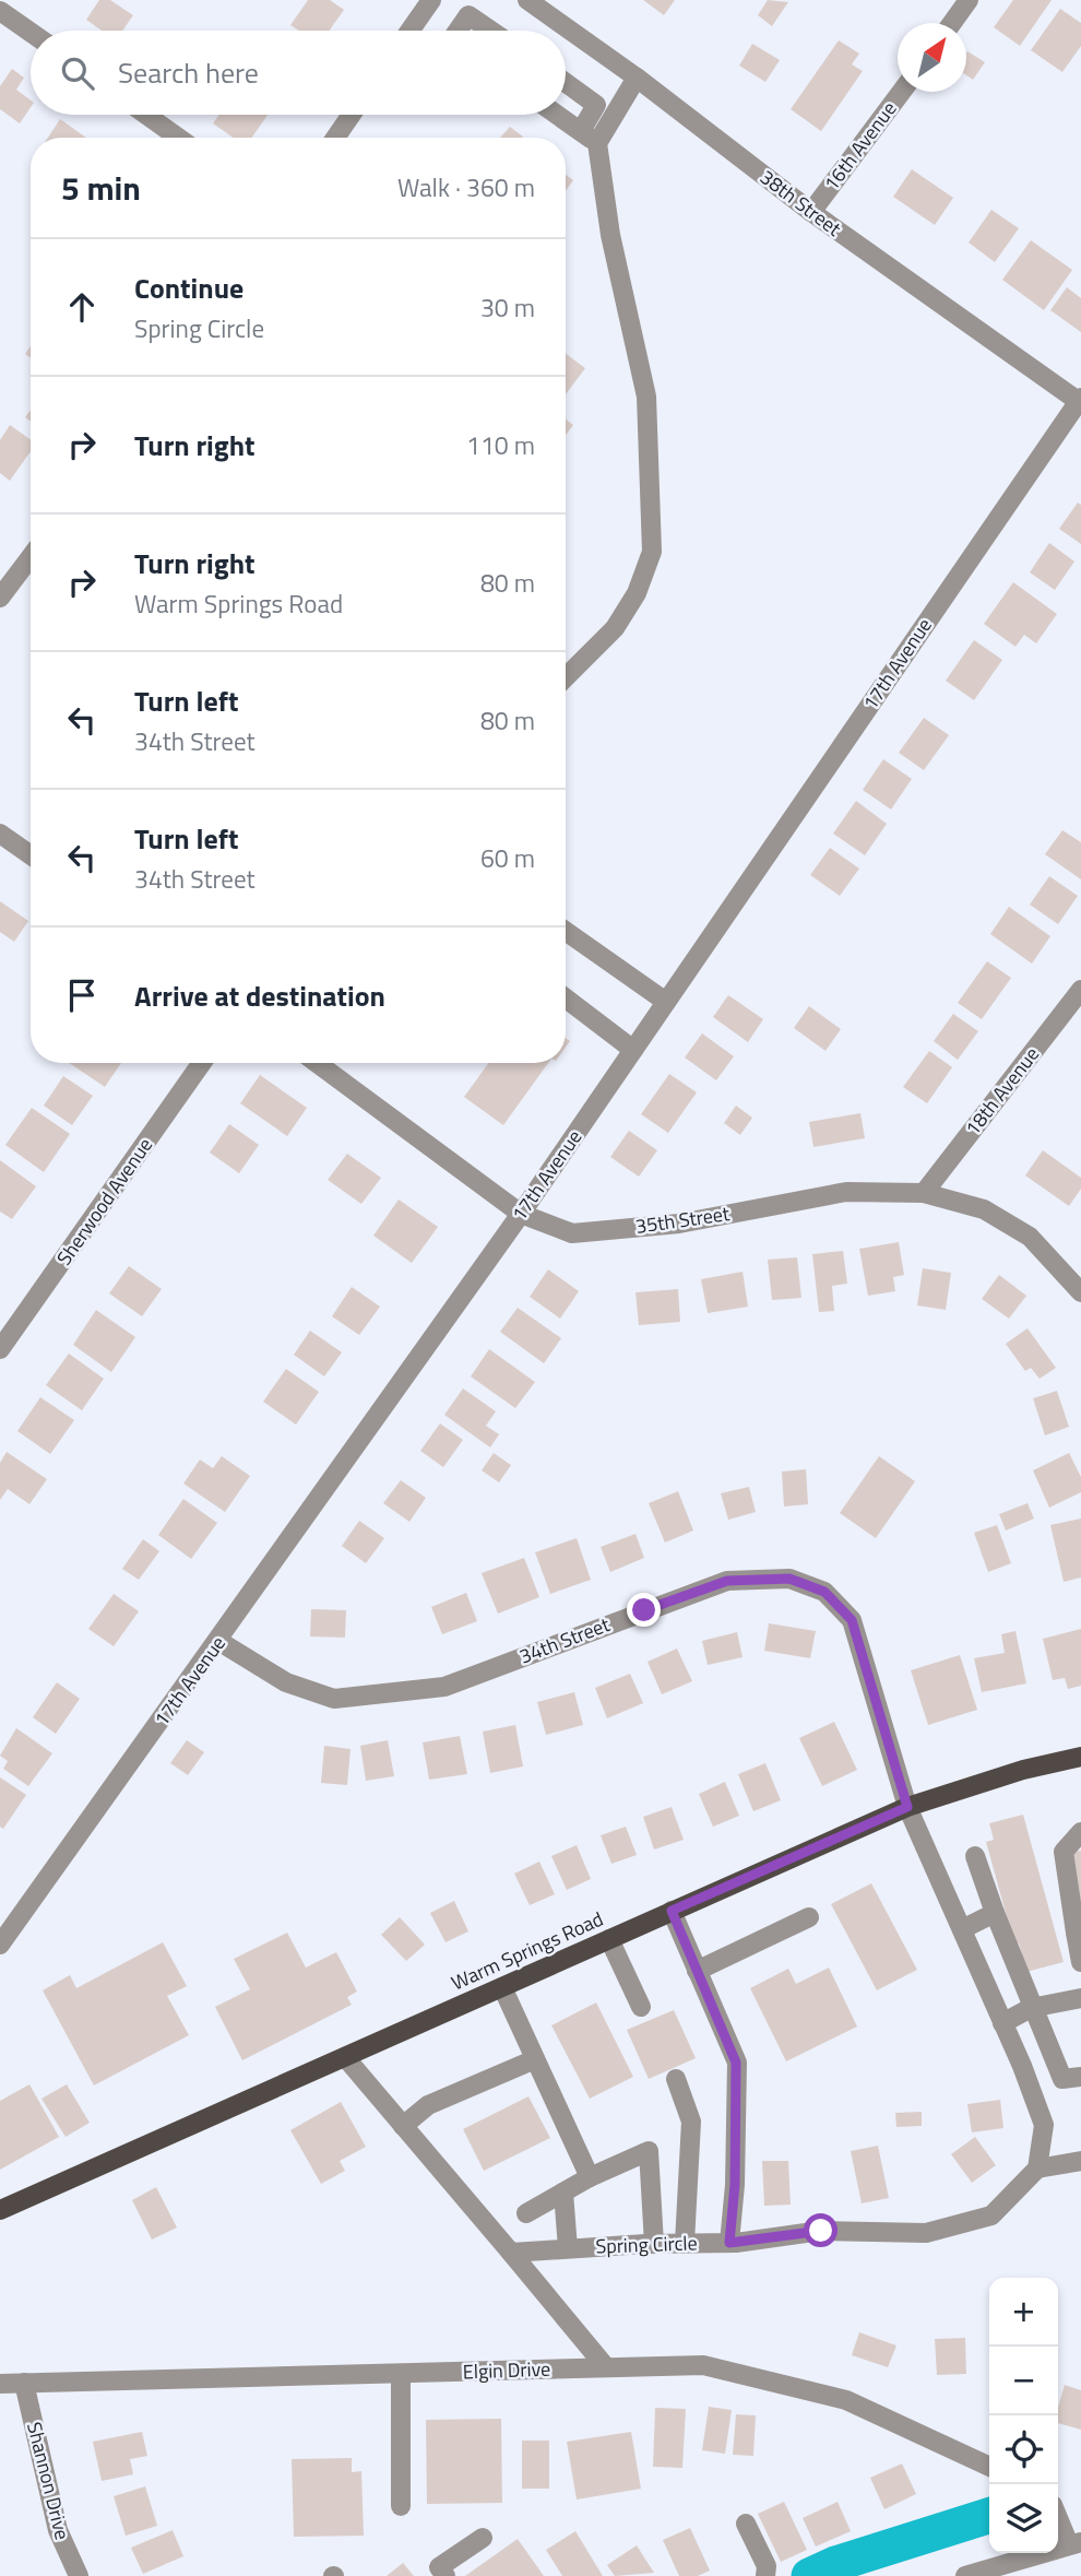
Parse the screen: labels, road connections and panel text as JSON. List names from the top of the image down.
{
  "streets": {
    "main road": ["Warm Springs Road"],
    "street": [
      "16th Avenue",
      "38th Street",
      "17th Avenue",
      "18th Avenue",
      "Sherwood Avenue",
      "35th Street",
      "34th Street",
      "Spring Circle",
      "Elgin Drive",
      "Shannon Drive"
    ]
  },
  "crossings": [
    ["16th Avenue", "38th Street"],
    ["38th Street", "17th Avenue"],
    ["17th Avenue", "35th Street"],
    ["17th Avenue", "34th Street"],
    ["18th Avenue", "35th Street"],
    ["34th Street", "Warm Springs Road"],
    ["Elgin Drive", "Shannon Drive"]
  ],
  "north": "top right",
  "page": {
    "search": "Search here",
    "heading": ["5 min", "Walk · 360 m"],
    "list": [
      ["Continue", "Spring Circle", "30 m"],
      ["Turn right", "110 m"],
      ["Turn right", "Warm Springs Road", "80 m"],
      ["Turn left", "34th Street", "80 m"],
      ["Turn left", "34th Street", "60 m"],
      "Arrive at destination"
    ],
    "map_buttons": ["+", "−"]
  }
}
